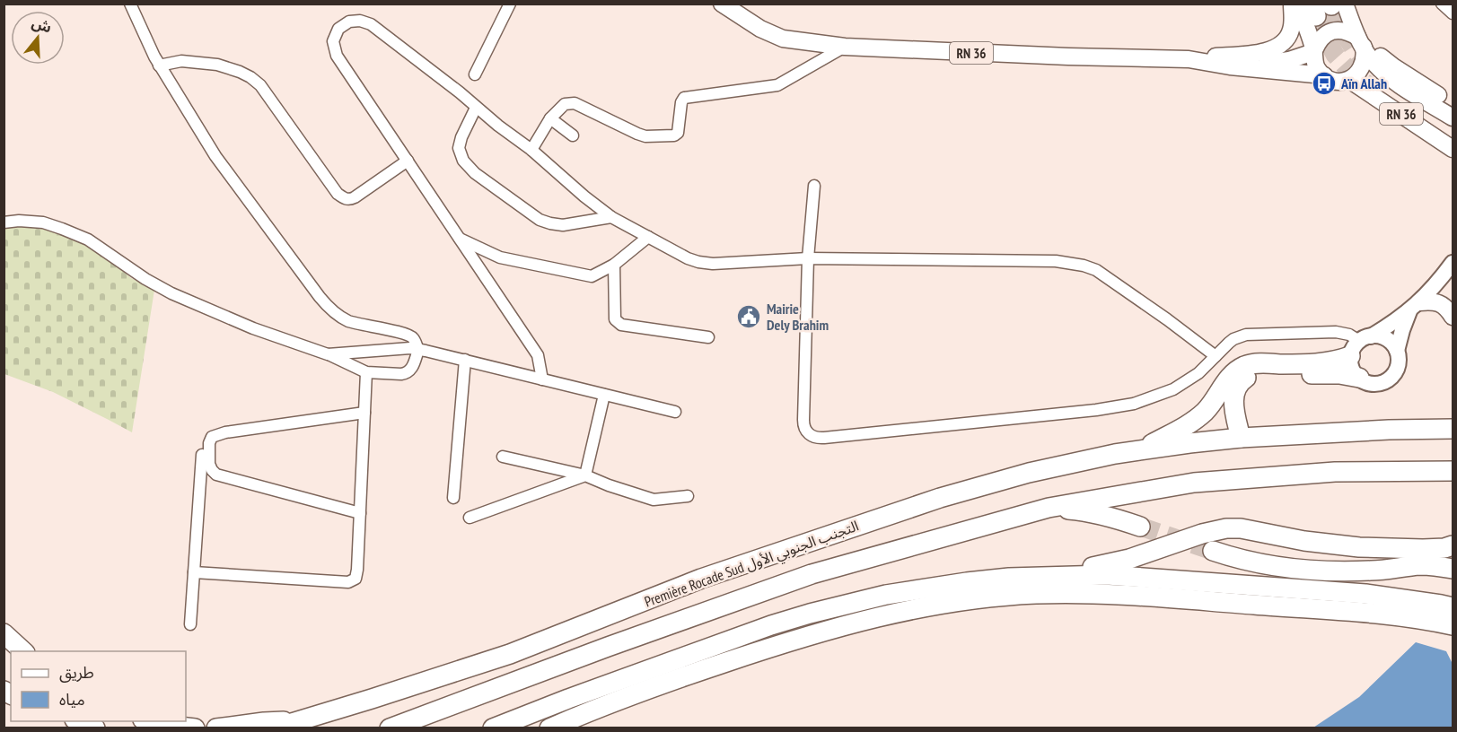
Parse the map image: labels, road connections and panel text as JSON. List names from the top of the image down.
{
  "streets": {
    "highway": ["Première Rocade Sud التجنب الجنوبي الأول"],
    "main road": ["RN 36"]
  },
  "places": {
    "bus stop": ["Aïn Allah"],
    "public building": ["Mairie Dely Brahim"]
  },
  "legend": ["طريق", "مياه"],
  "north": "top"
}
